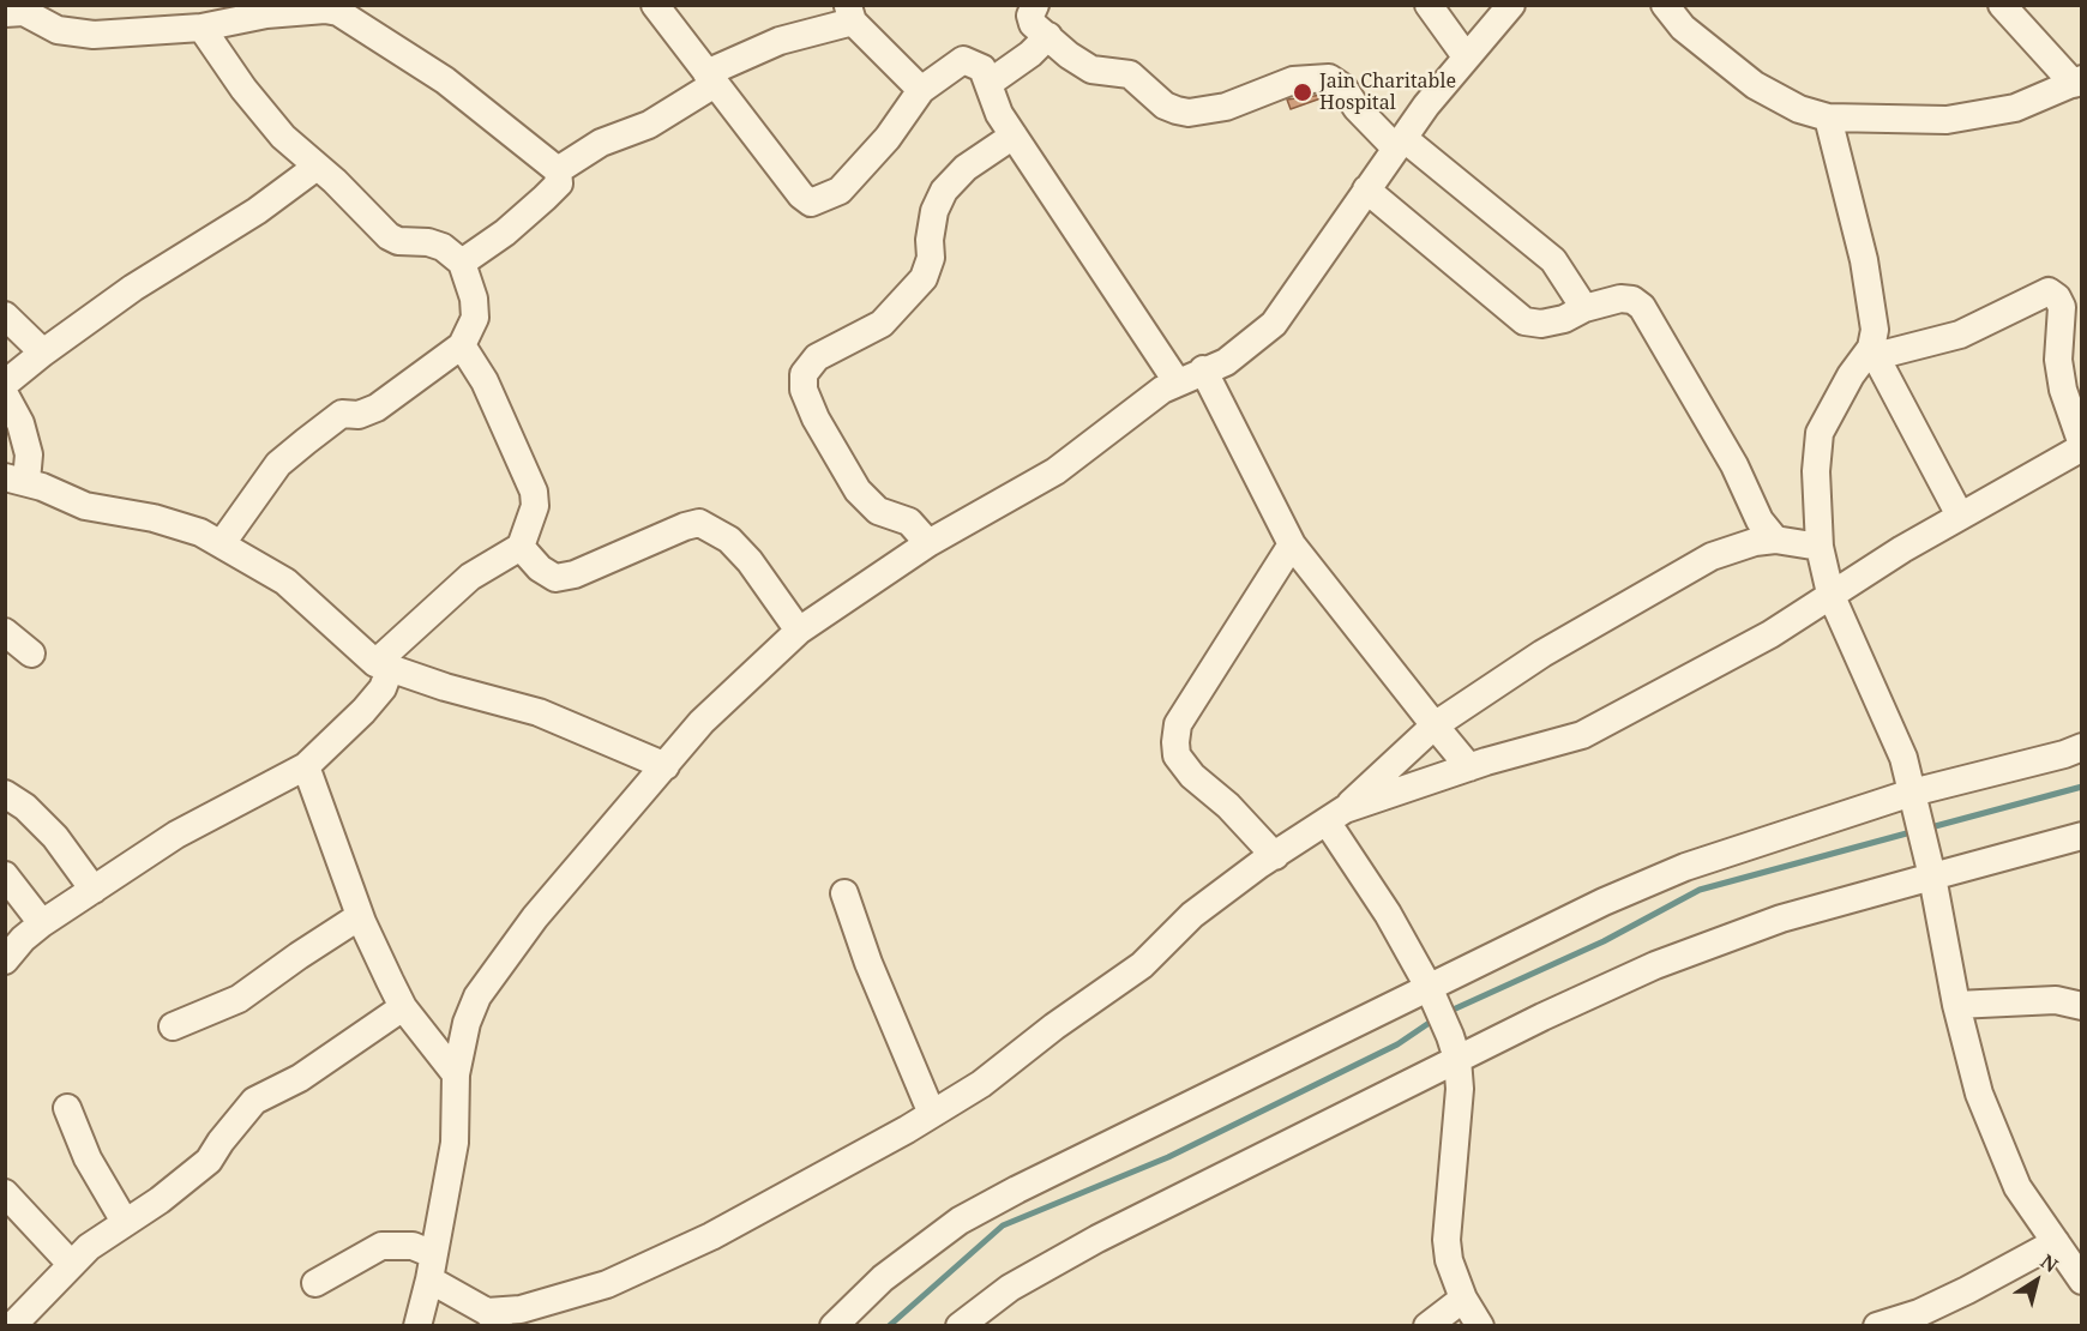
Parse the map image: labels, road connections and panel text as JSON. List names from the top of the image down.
{
  "places": ["Jain Charitable Hospital"],
  "north": "top right"
}
